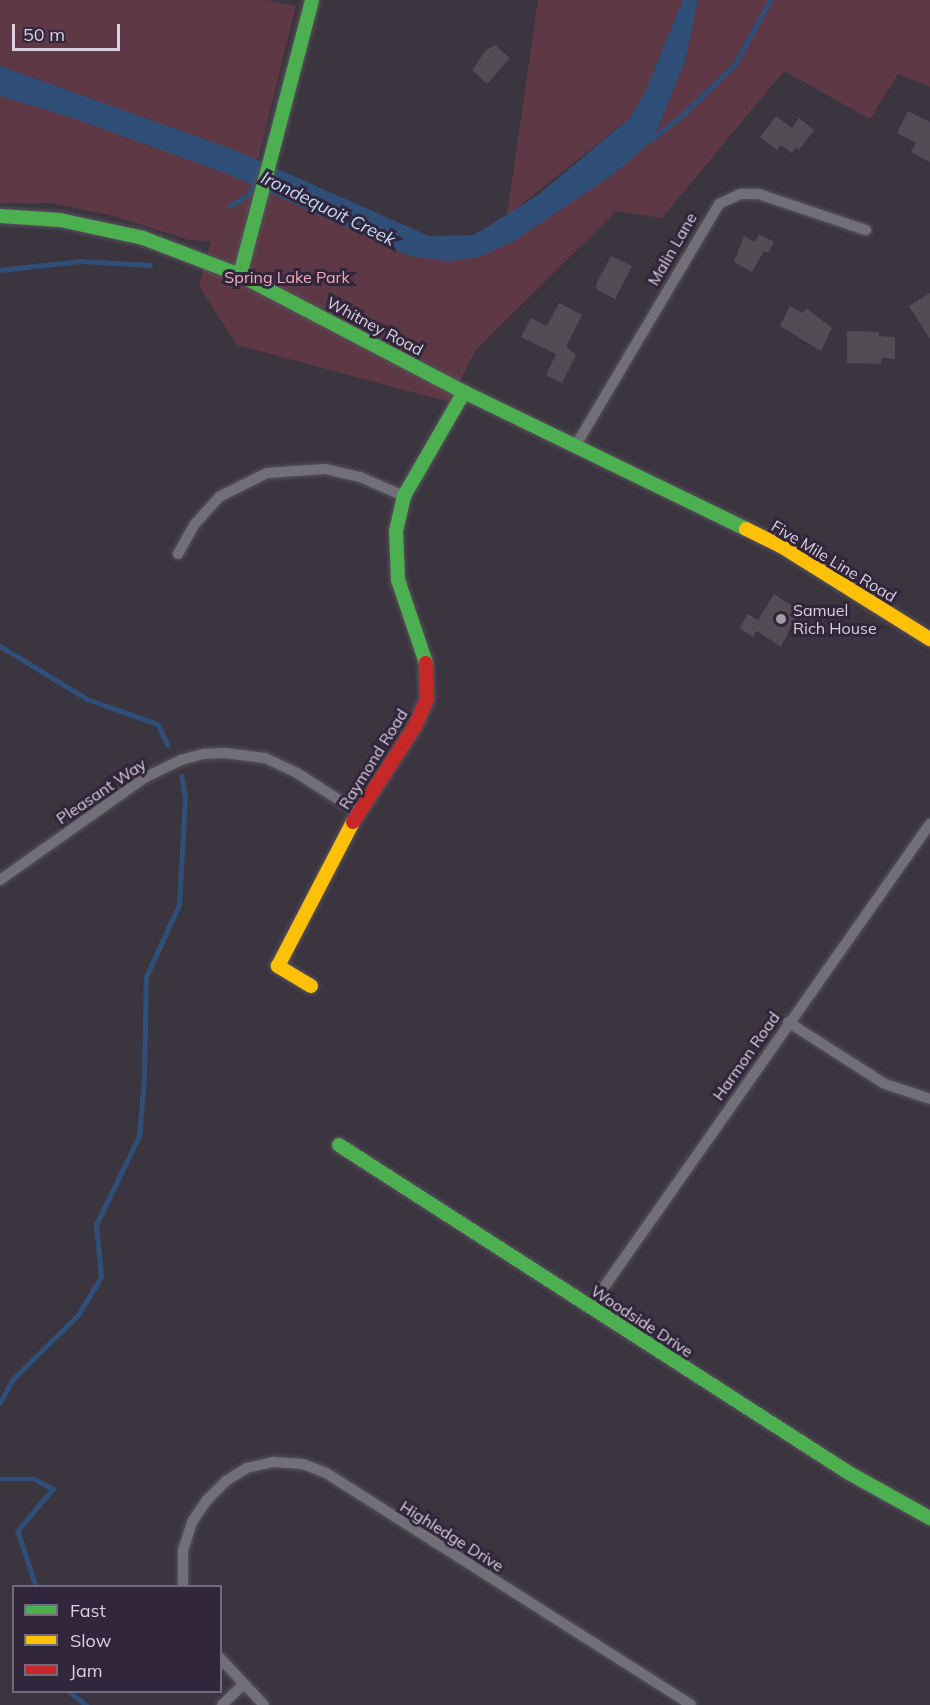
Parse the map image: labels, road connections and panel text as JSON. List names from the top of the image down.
{
  "streets": {
    "street": [
      "Malin Lane",
      "Whitney Road",
      "Five Mile Line Road",
      "Raymond Road",
      "Pleasant Way",
      "Harmon Road",
      "Woodside Drive",
      "Highledge Drive"
    ]
  },
  "crossings": [
    ["Malin Lane", "Whitney Road"],
    ["Whitney Road", "Five Mile Line Road"],
    ["Whitney Road", "Raymond Road"],
    ["Raymond Road", "Pleasant Way"],
    ["Harmon Road", "Woodside Drive"]
  ],
  "water": ["Irondequoit Creek"],
  "parks": ["Spring Lake Park"],
  "places": ["Samuel Rich House"],
  "legend": ["Fast", "Slow", "Jam"],
  "scale_bar": "50 m"
}
